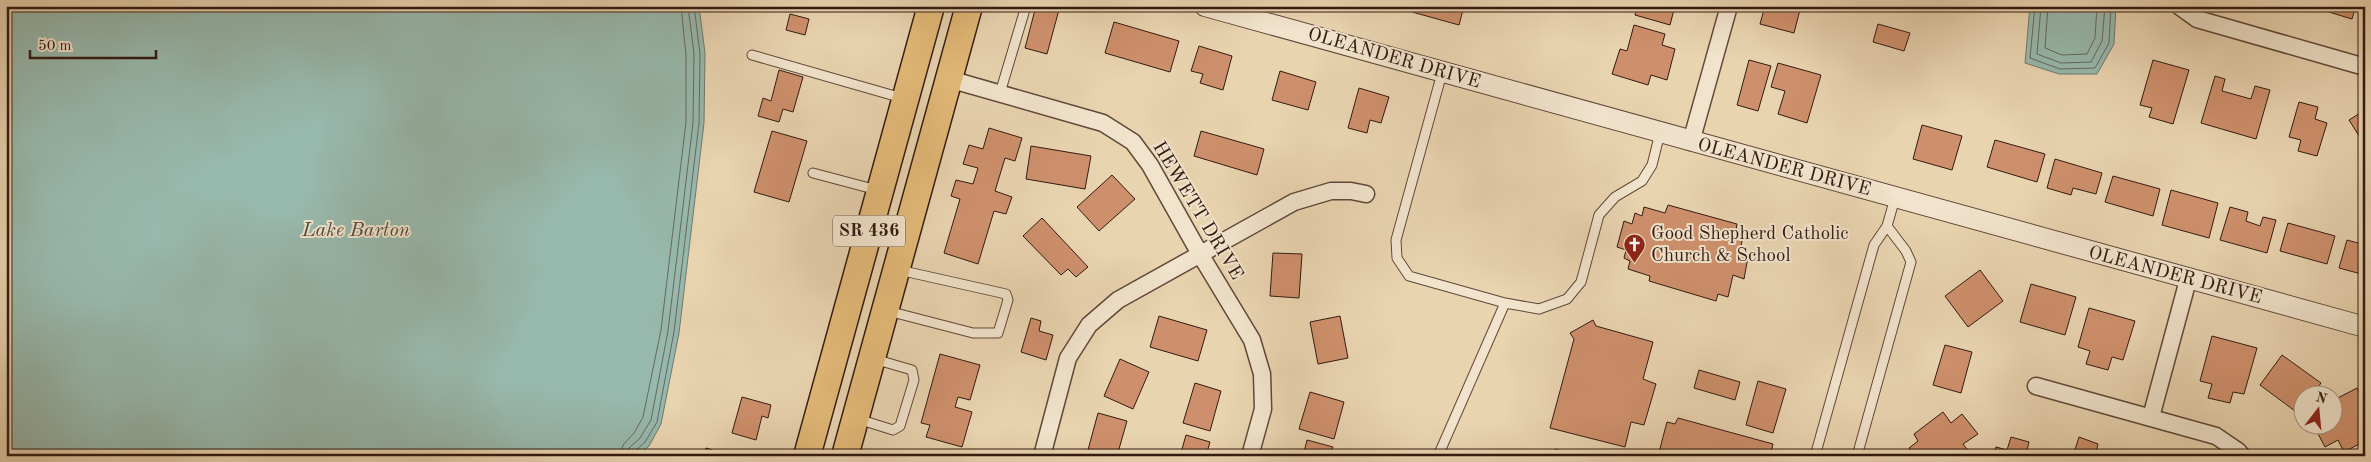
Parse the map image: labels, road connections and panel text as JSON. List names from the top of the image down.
{
  "streets": {
    "main road": ["SR 436"],
    "street": ["OLEANDER DRIVE", "HEWETT DRIVE"]
  },
  "crossings": [
    ["HEWETT DRIVE", "SR 436"]
  ],
  "water": ["Lake Barton"],
  "places": {
    "church": ["Good Shepherd Catholic Church & School"]
  },
  "scale_bar": "50 m",
  "north": "top"
}
